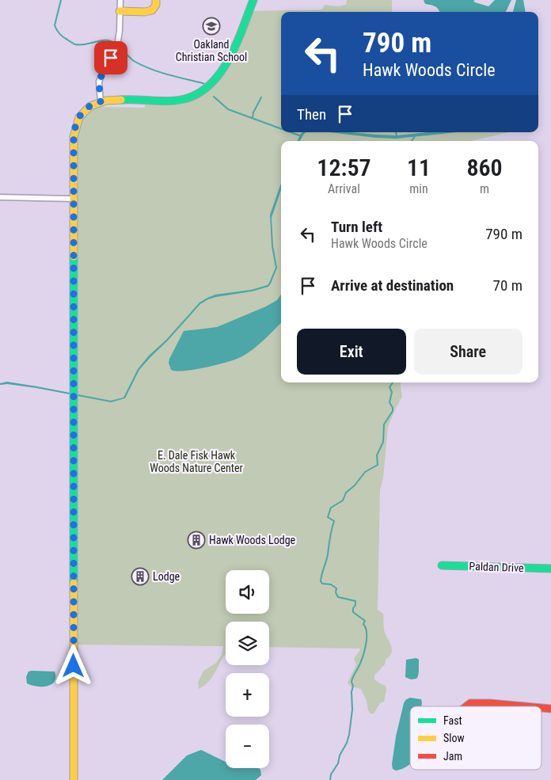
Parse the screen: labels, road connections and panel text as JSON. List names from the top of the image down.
{
  "streets": {
    "street": ["Paldan Drive"]
  },
  "parks": ["E. Dale Fisk Hawk Woods Nature Center"],
  "places": {
    "school or university": ["Oakland Christian School"],
    "building": ["Hawk Woods Lodge", "Lodge"]
  },
  "legend": ["Fast", "Slow", "Jam"],
  "page": {
    "turn": ["790 m", "Hawk Woods Circle"],
    "then": "Then",
    "eta": [
      "12:57",
      "Arrival",
      "11",
      "min",
      "860",
      "m"
    ],
    "list": [
      {
        "name": "Turn left",
        "note": "Hawk Woods Circle",
        "value": "790 m"
      },
      {
        "name": "Arrive at destination",
        "value": "70 m"
      }
    ],
    "buttons": ["Exit", "Share"],
    "map_buttons": ["+", "−"]
  }
}
